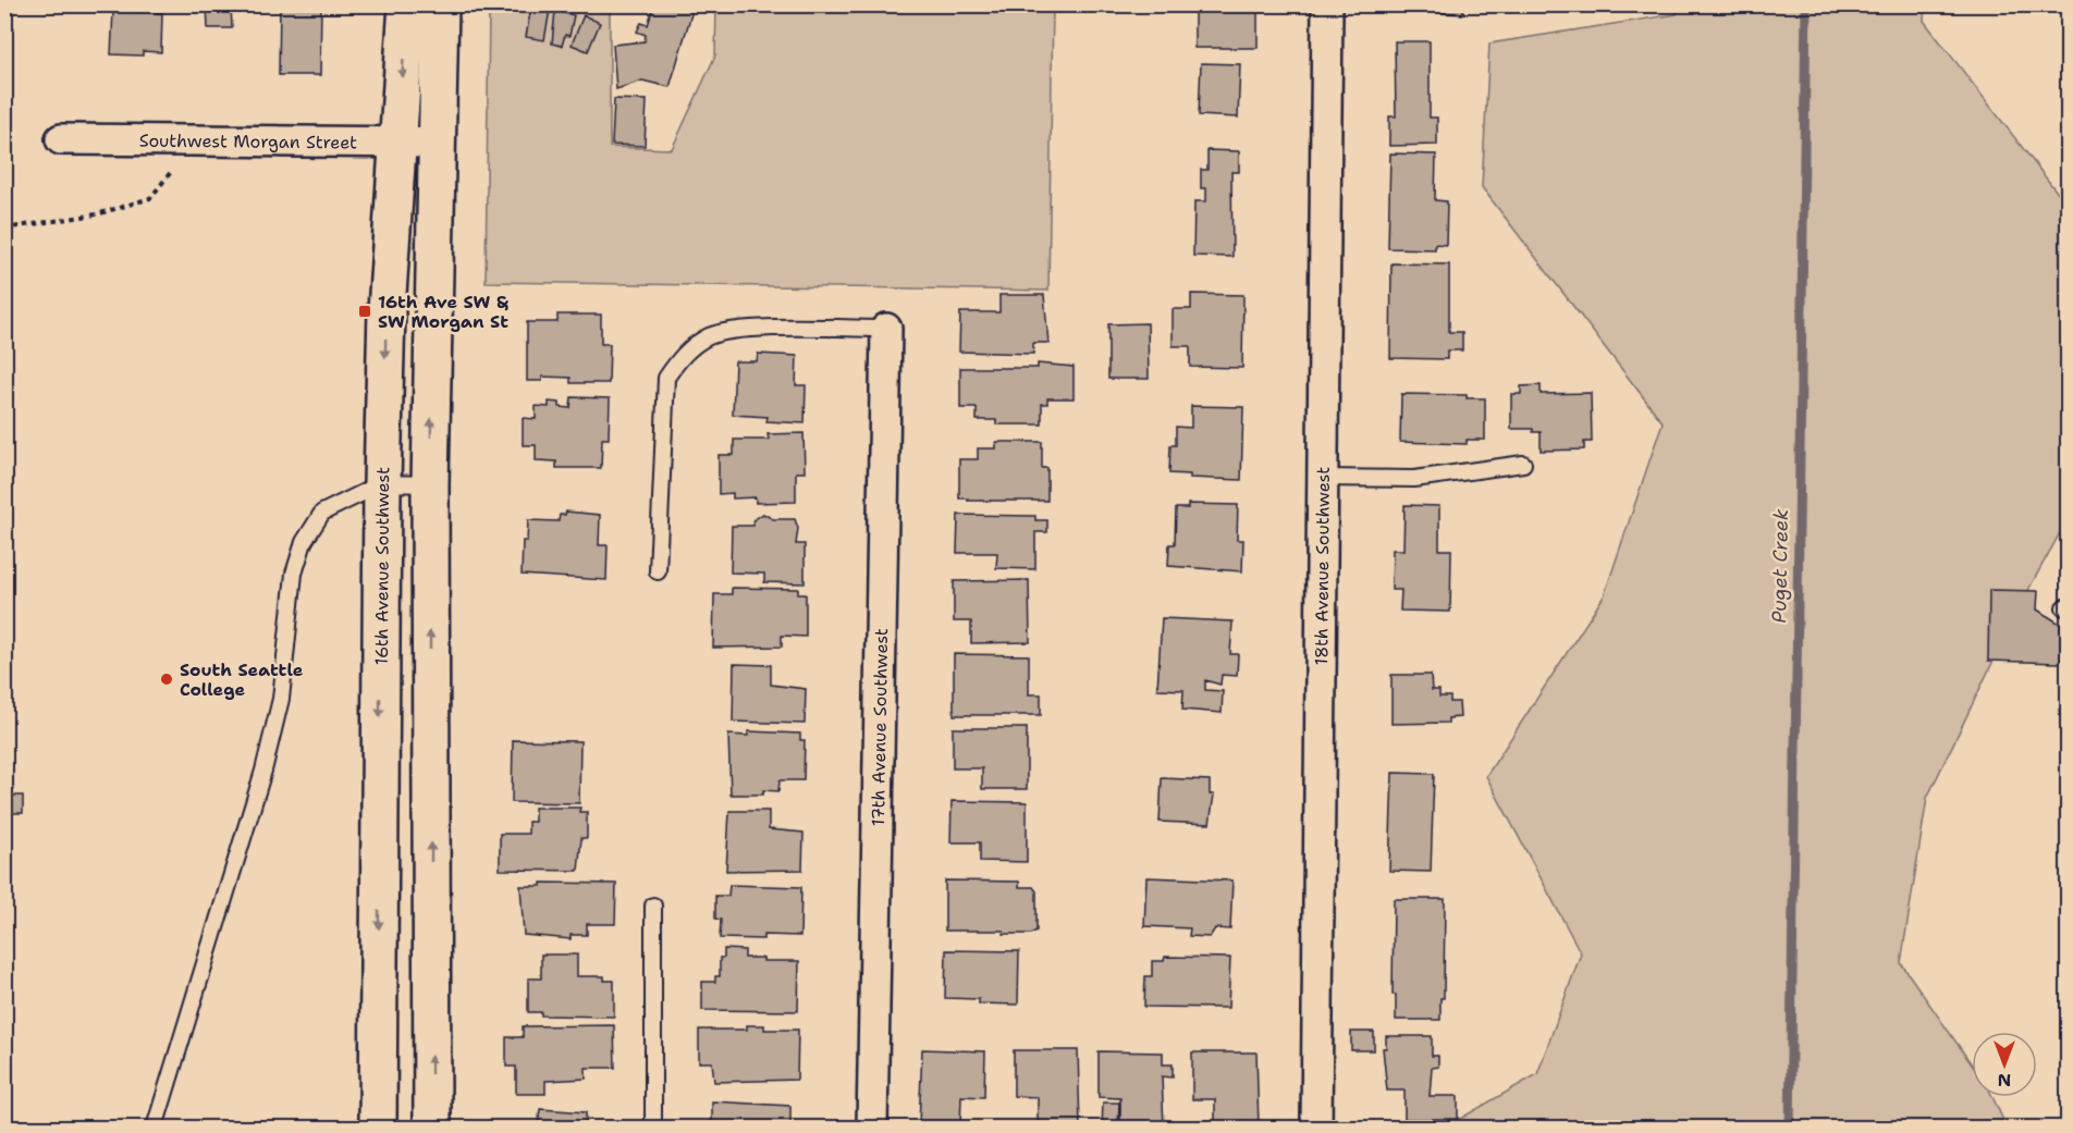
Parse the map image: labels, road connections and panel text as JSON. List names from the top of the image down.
{
  "streets": {
    "street": [
      "Southwest Morgan Street",
      "16th Avenue Southwest",
      "18th Avenue Southwest",
      "17th Avenue Southwest"
    ]
  },
  "crossings": [
    ["Southwest Morgan Street", "16th Avenue Southwest"]
  ],
  "water": ["Puget Creek"],
  "places": {
    "transit": ["16th Ave SW & SW Morgan St"],
    "other": ["South Seattle College"]
  },
  "north": "bottom"
}
